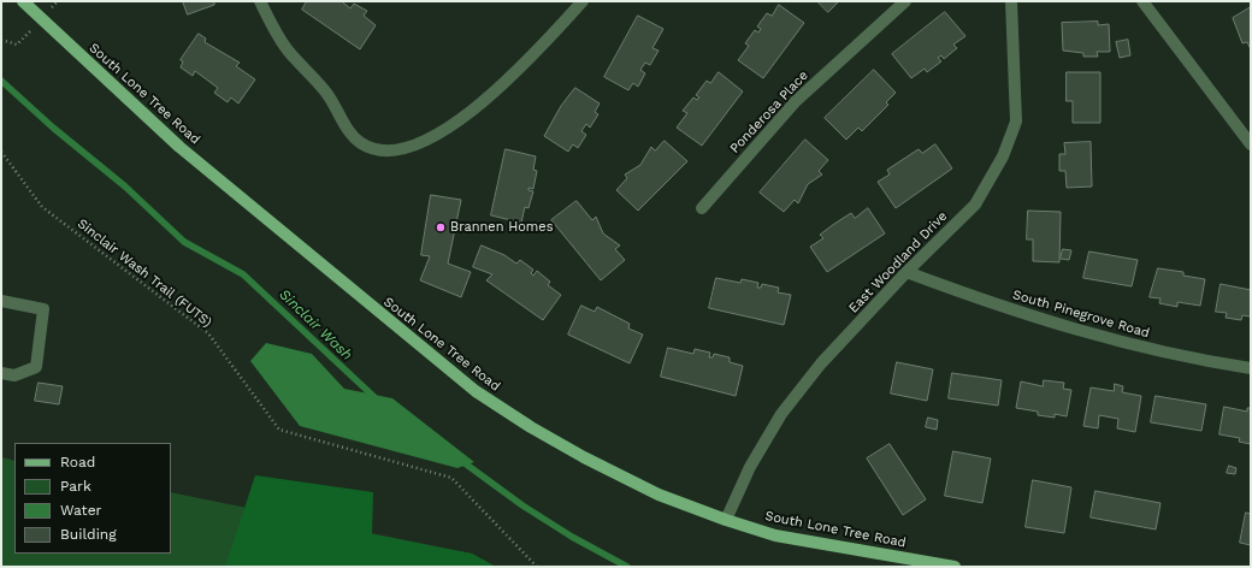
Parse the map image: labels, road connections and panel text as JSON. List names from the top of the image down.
{
  "streets": {
    "main road": ["South Lone Tree Road"],
    "street": ["Ponderosa Place", "East Woodland Drive", "South Pinegrove Road"],
    "path": ["Sinclair Wash Trail (FUTS)"]
  },
  "crossings": [
    ["South Lone Tree Road", "East Woodland Drive"],
    ["East Woodland Drive", "South Pinegrove Road"]
  ],
  "water": ["Sinclair Wash"],
  "places": ["Brannen Homes"],
  "legend": [
    "Road",
    "Park",
    "Water",
    "Building"
  ]
}
